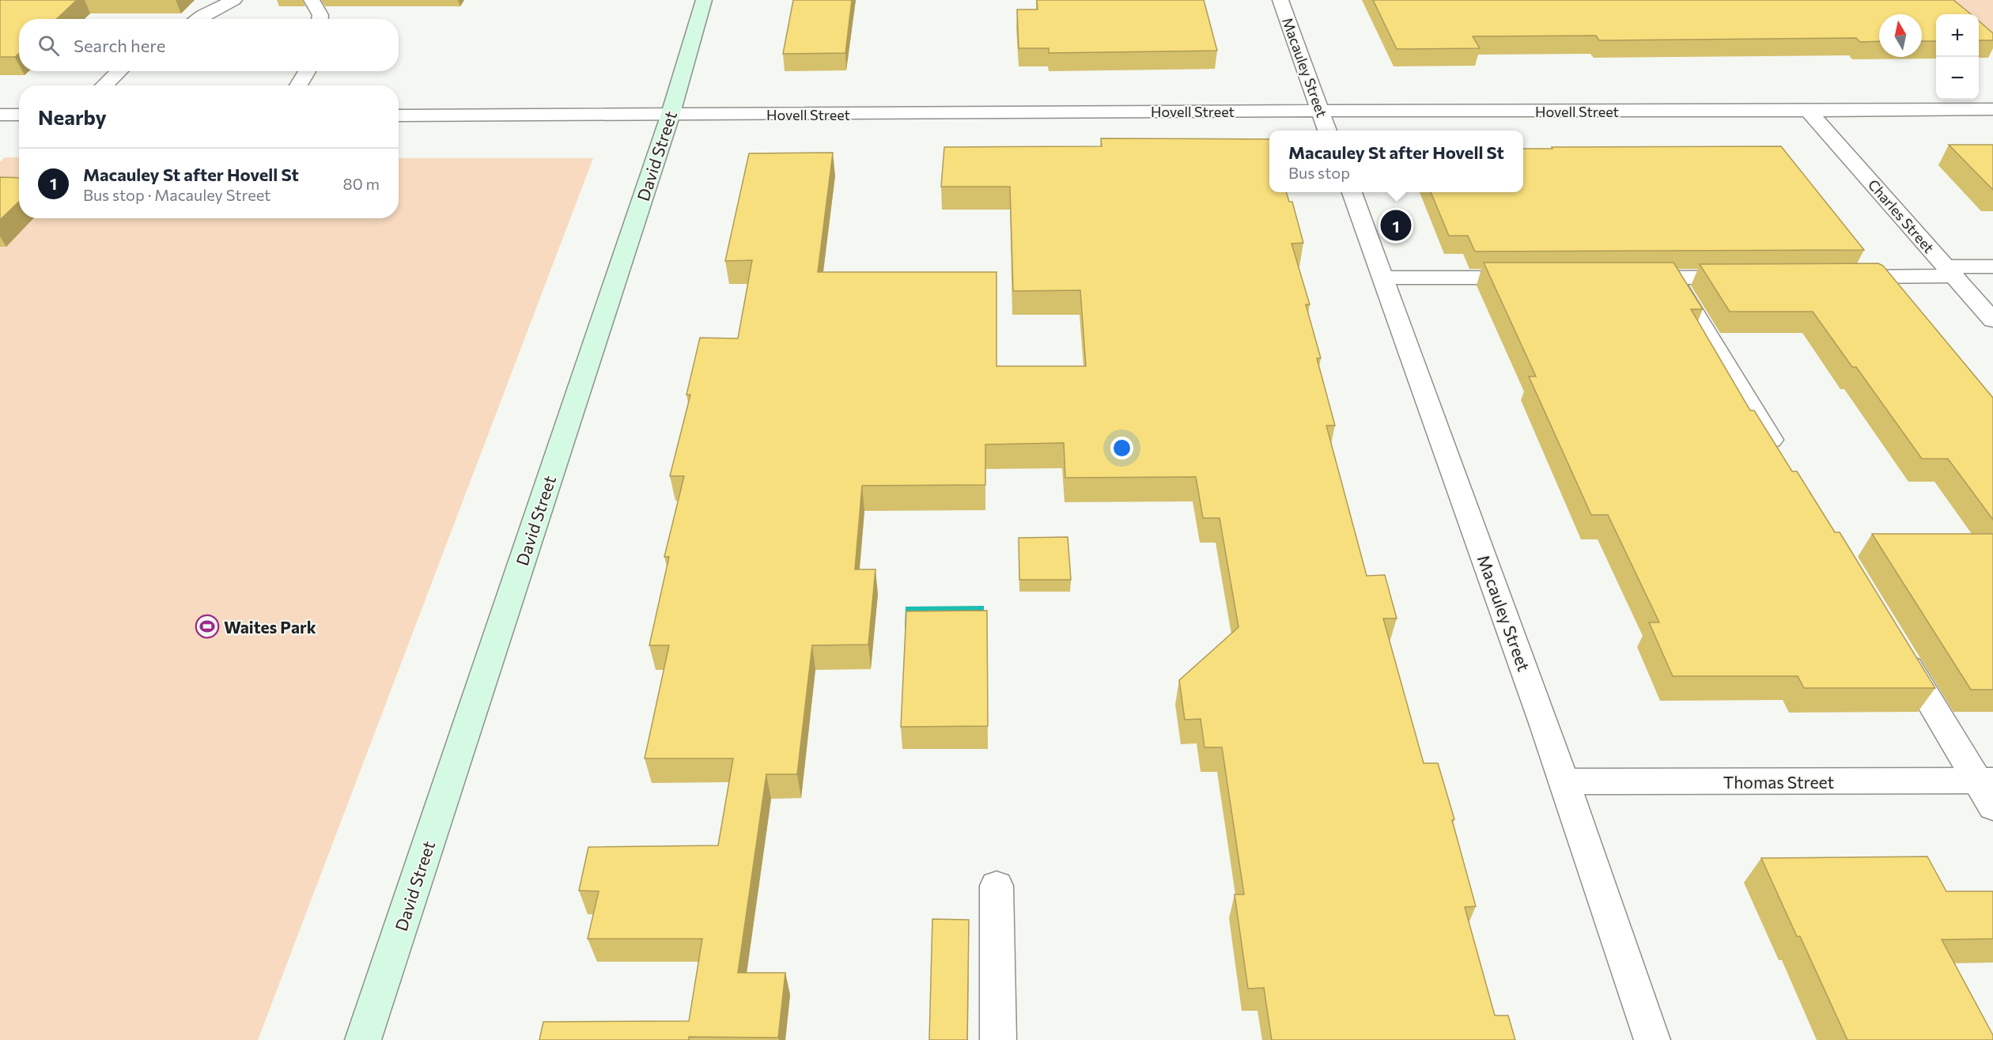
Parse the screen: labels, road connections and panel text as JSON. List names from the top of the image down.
{
  "streets": {
    "street": [
      "Macauley Street",
      "Hovell Street",
      "David Street",
      "Charles Street",
      "Thomas Street"
    ]
  },
  "crossings": [
    ["Macauley Street", "Hovell Street"],
    ["Macauley Street", "Thomas Street"],
    ["Hovell Street", "David Street"],
    ["Hovell Street", "Charles Street"]
  ],
  "places": {
    "sports": ["Waites Park"]
  },
  "north": "top",
  "page": {
    "map_buttons": ["+", "−"],
    "search": "Search here",
    "heading": "Nearby",
    "popup": ["Macauley St after Hovell St", "Bus stop"],
    "list": [
      {
        "mark": "1",
        "name": "Macauley St after Hovell St",
        "note": "Bus stop · Macauley Street",
        "value": "80 m"
      }
    ],
    "pins": "1"
  }
}
